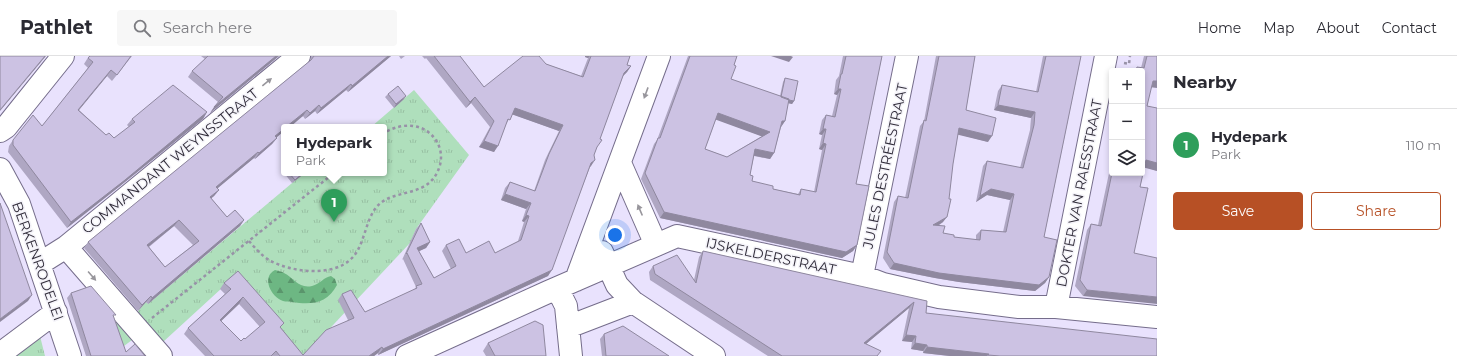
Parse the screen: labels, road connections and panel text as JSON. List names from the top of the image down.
{
  "streets": {
    "street": [
      "COMMANDANT WEYNSSTRAAT",
      "JULES DESTRÉESTRAAT",
      "DOKTER VAN RAESSTRAAT",
      "IJSKELDERSTRAAT",
      "BERKENRODELEI"
    ]
  },
  "crossings": [
    ["COMMANDANT WEYNSSTRAAT", "BERKENRODELEI"],
    ["JULES DESTRÉESTRAAT", "IJSKELDERSTRAAT"],
    ["DOKTER VAN RAESSTRAAT", "IJSKELDERSTRAAT"]
  ],
  "page": {
    "header": "Pathlet",
    "search": "Search here",
    "nav": [
      "Home",
      "Map",
      "About",
      "Contact"
    ],
    "heading": "Nearby",
    "map_buttons": ["+", "−"],
    "list": [
      {
        "mark": "1",
        "name": "Hydepark",
        "note": "Park",
        "value": "110 m"
      }
    ],
    "popup": ["Hydepark", "Park"],
    "buttons": ["Save", "Share"],
    "pins": "1"
  }
}
